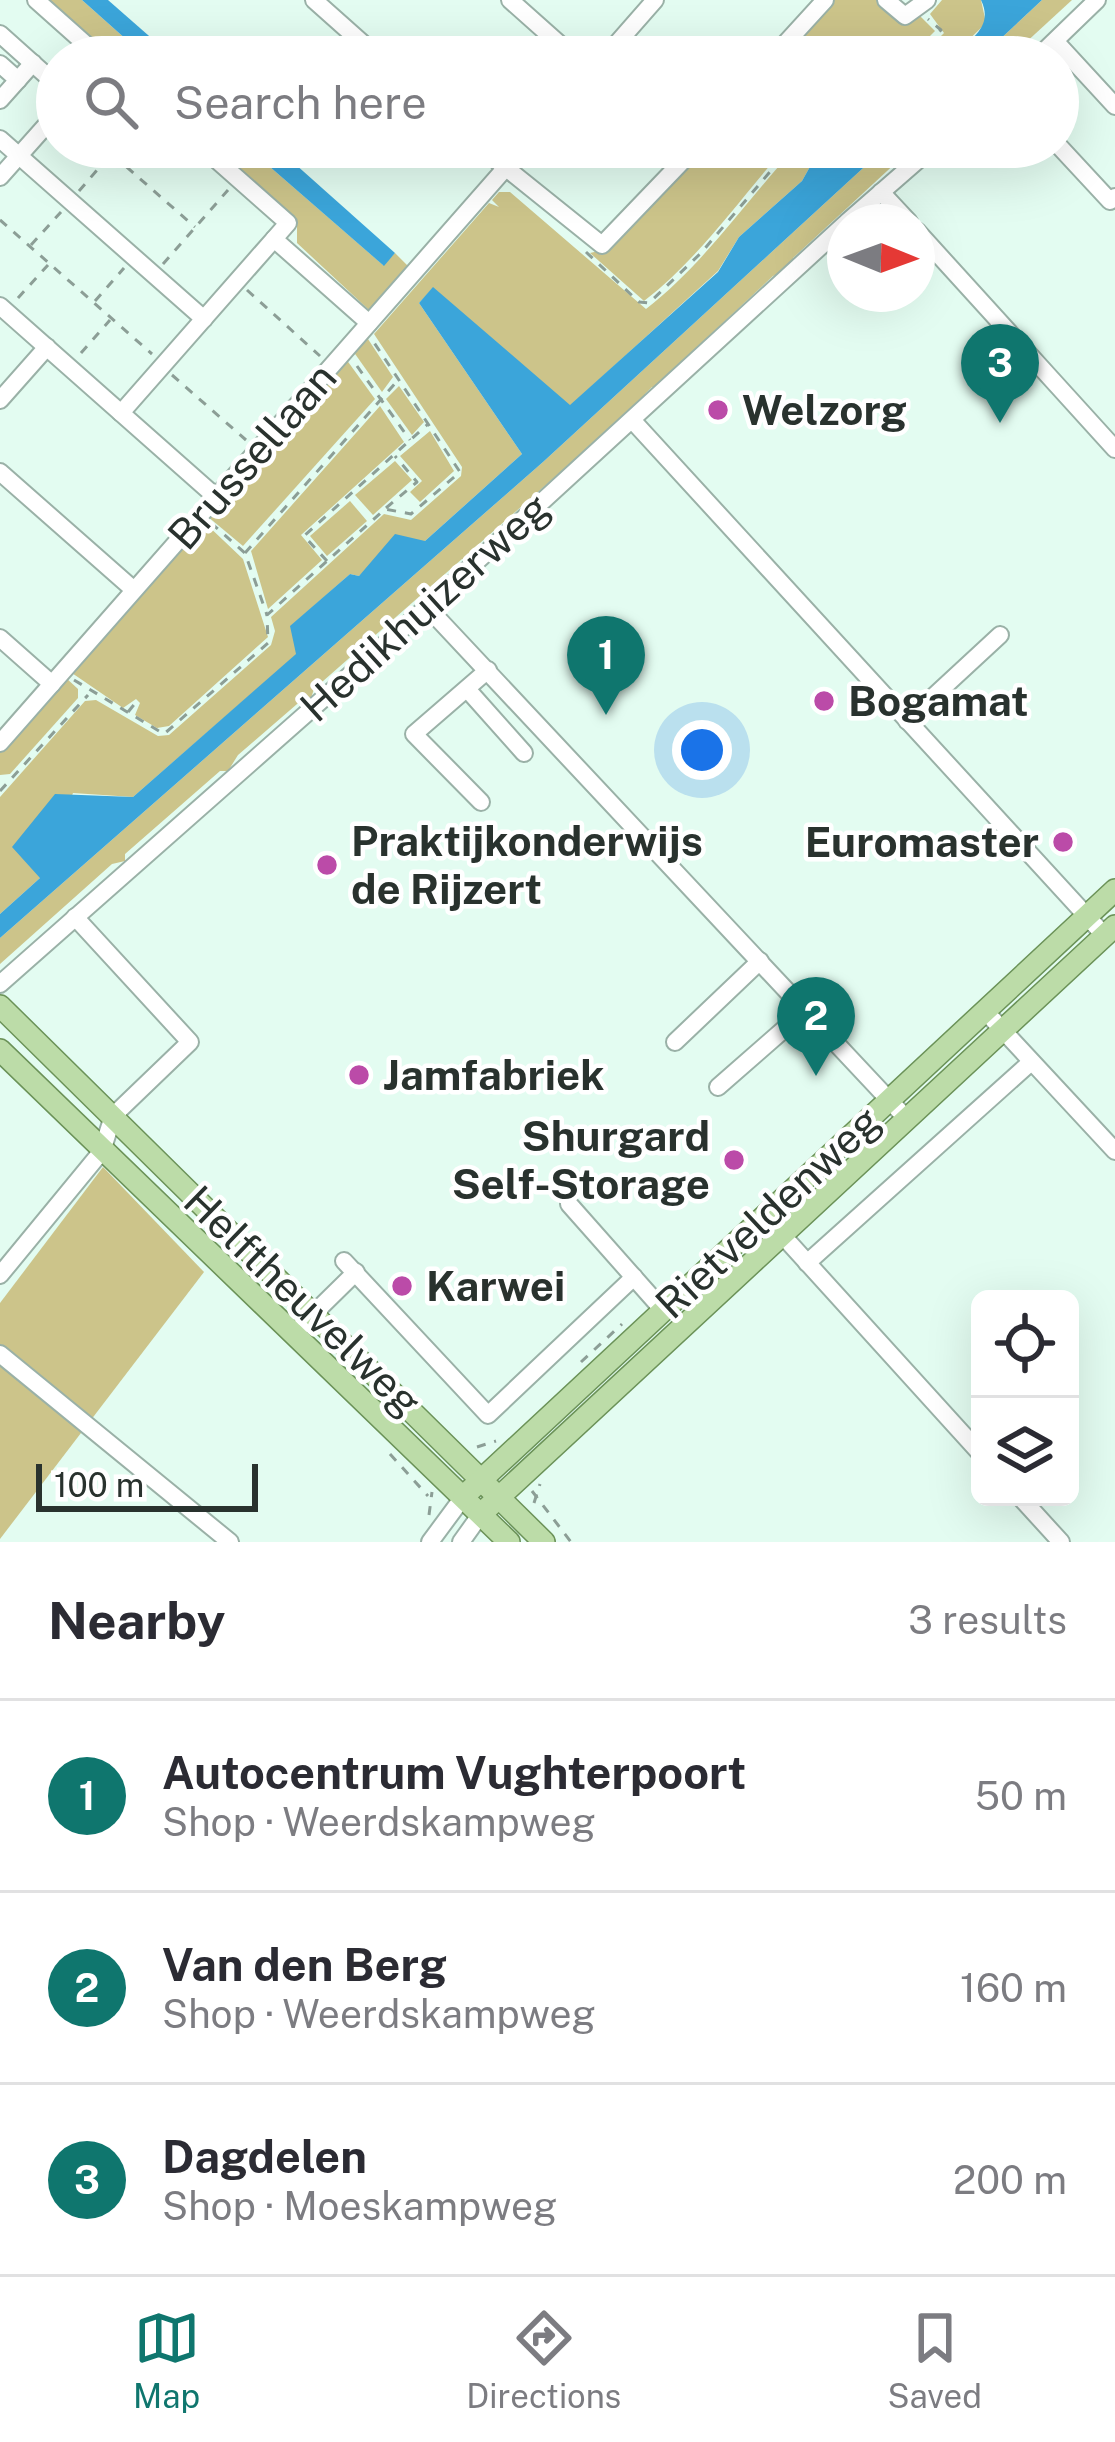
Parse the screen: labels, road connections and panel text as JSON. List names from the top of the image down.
{
  "streets": {
    "main road": ["Rietveldenweg", "Helftheuvelweg"],
    "street": ["Brussellaan", "Hedikhuizerweg"]
  },
  "crossings": [
    ["Rietveldenweg", "Helftheuvelweg"]
  ],
  "places": [
    "Welzorg",
    "Bogamat",
    "Euromaster",
    "Praktijkonderwijs de Rijzert",
    "Jamfabriek",
    "Shurgard Self-Storage",
    "Karwei"
  ],
  "scale_bar": "100 m",
  "north": "right",
  "page": {
    "search": "Search here",
    "pins": ["3", "1", "2"],
    "scale": "100 m",
    "heading": ["Nearby", "3 results"],
    "list": [
      {
        "mark": "1",
        "name": "Autocentrum Vughterpoort",
        "note": "Shop · Weerdskampweg",
        "value": "50 m"
      },
      {
        "mark": "2",
        "name": "Van den Berg",
        "note": "Shop · Weerdskampweg",
        "value": "160 m"
      },
      {
        "mark": "3",
        "name": "Dagdelen",
        "note": "Shop · Moeskampweg",
        "value": "200 m"
      }
    ],
    "nav": ["Map", "Directions", "Saved"]
  }
}
